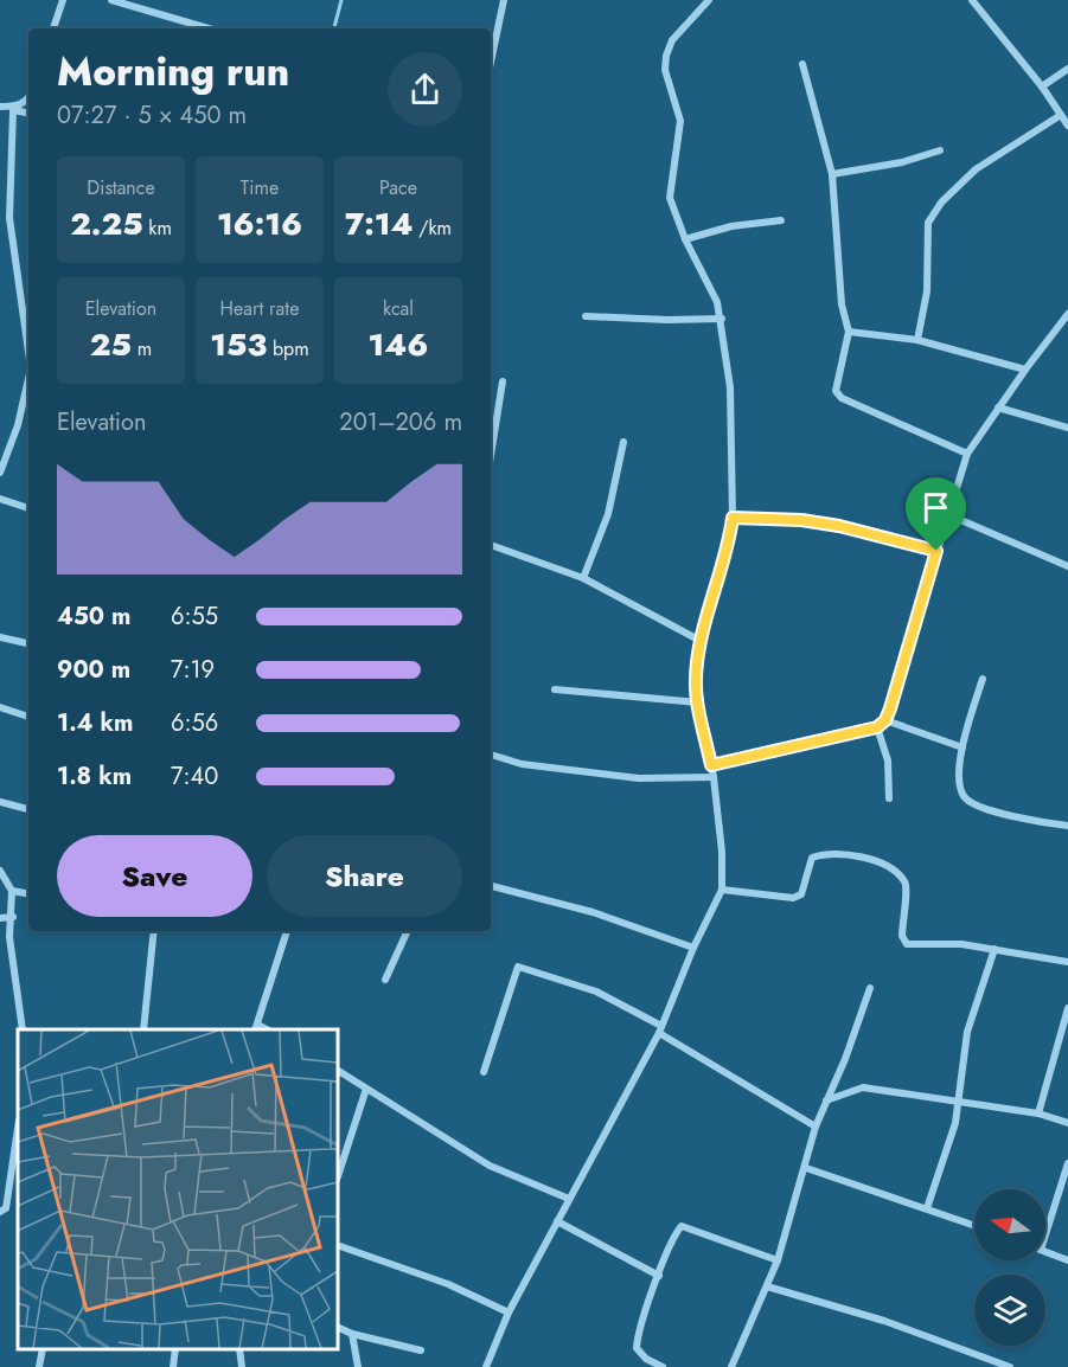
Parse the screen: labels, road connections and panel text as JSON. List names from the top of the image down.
{
  "north": "left",
  "page": {
    "heading": ["Morning run", "07:27 · 5 × 450 m"],
    "stats": [
      ["Distance", "2.25 km"],
      ["Time", "16:16"],
      ["Pace", "7:14 /km"],
      ["Elevation", "25 m"],
      ["Heart rate", "153 bpm"],
      ["kcal", "146"]
    ],
    "chart": ["Elevation", "201–206 m"],
    "list": [
      {
        "name": "450 m",
        "note": "6:55"
      },
      {
        "name": "900 m",
        "note": "7:19"
      },
      {
        "name": "1.4 km",
        "note": "6:56"
      },
      {
        "name": "1.8 km",
        "note": "7:40"
      }
    ],
    "buttons": ["Save", "Share"]
  }
}
